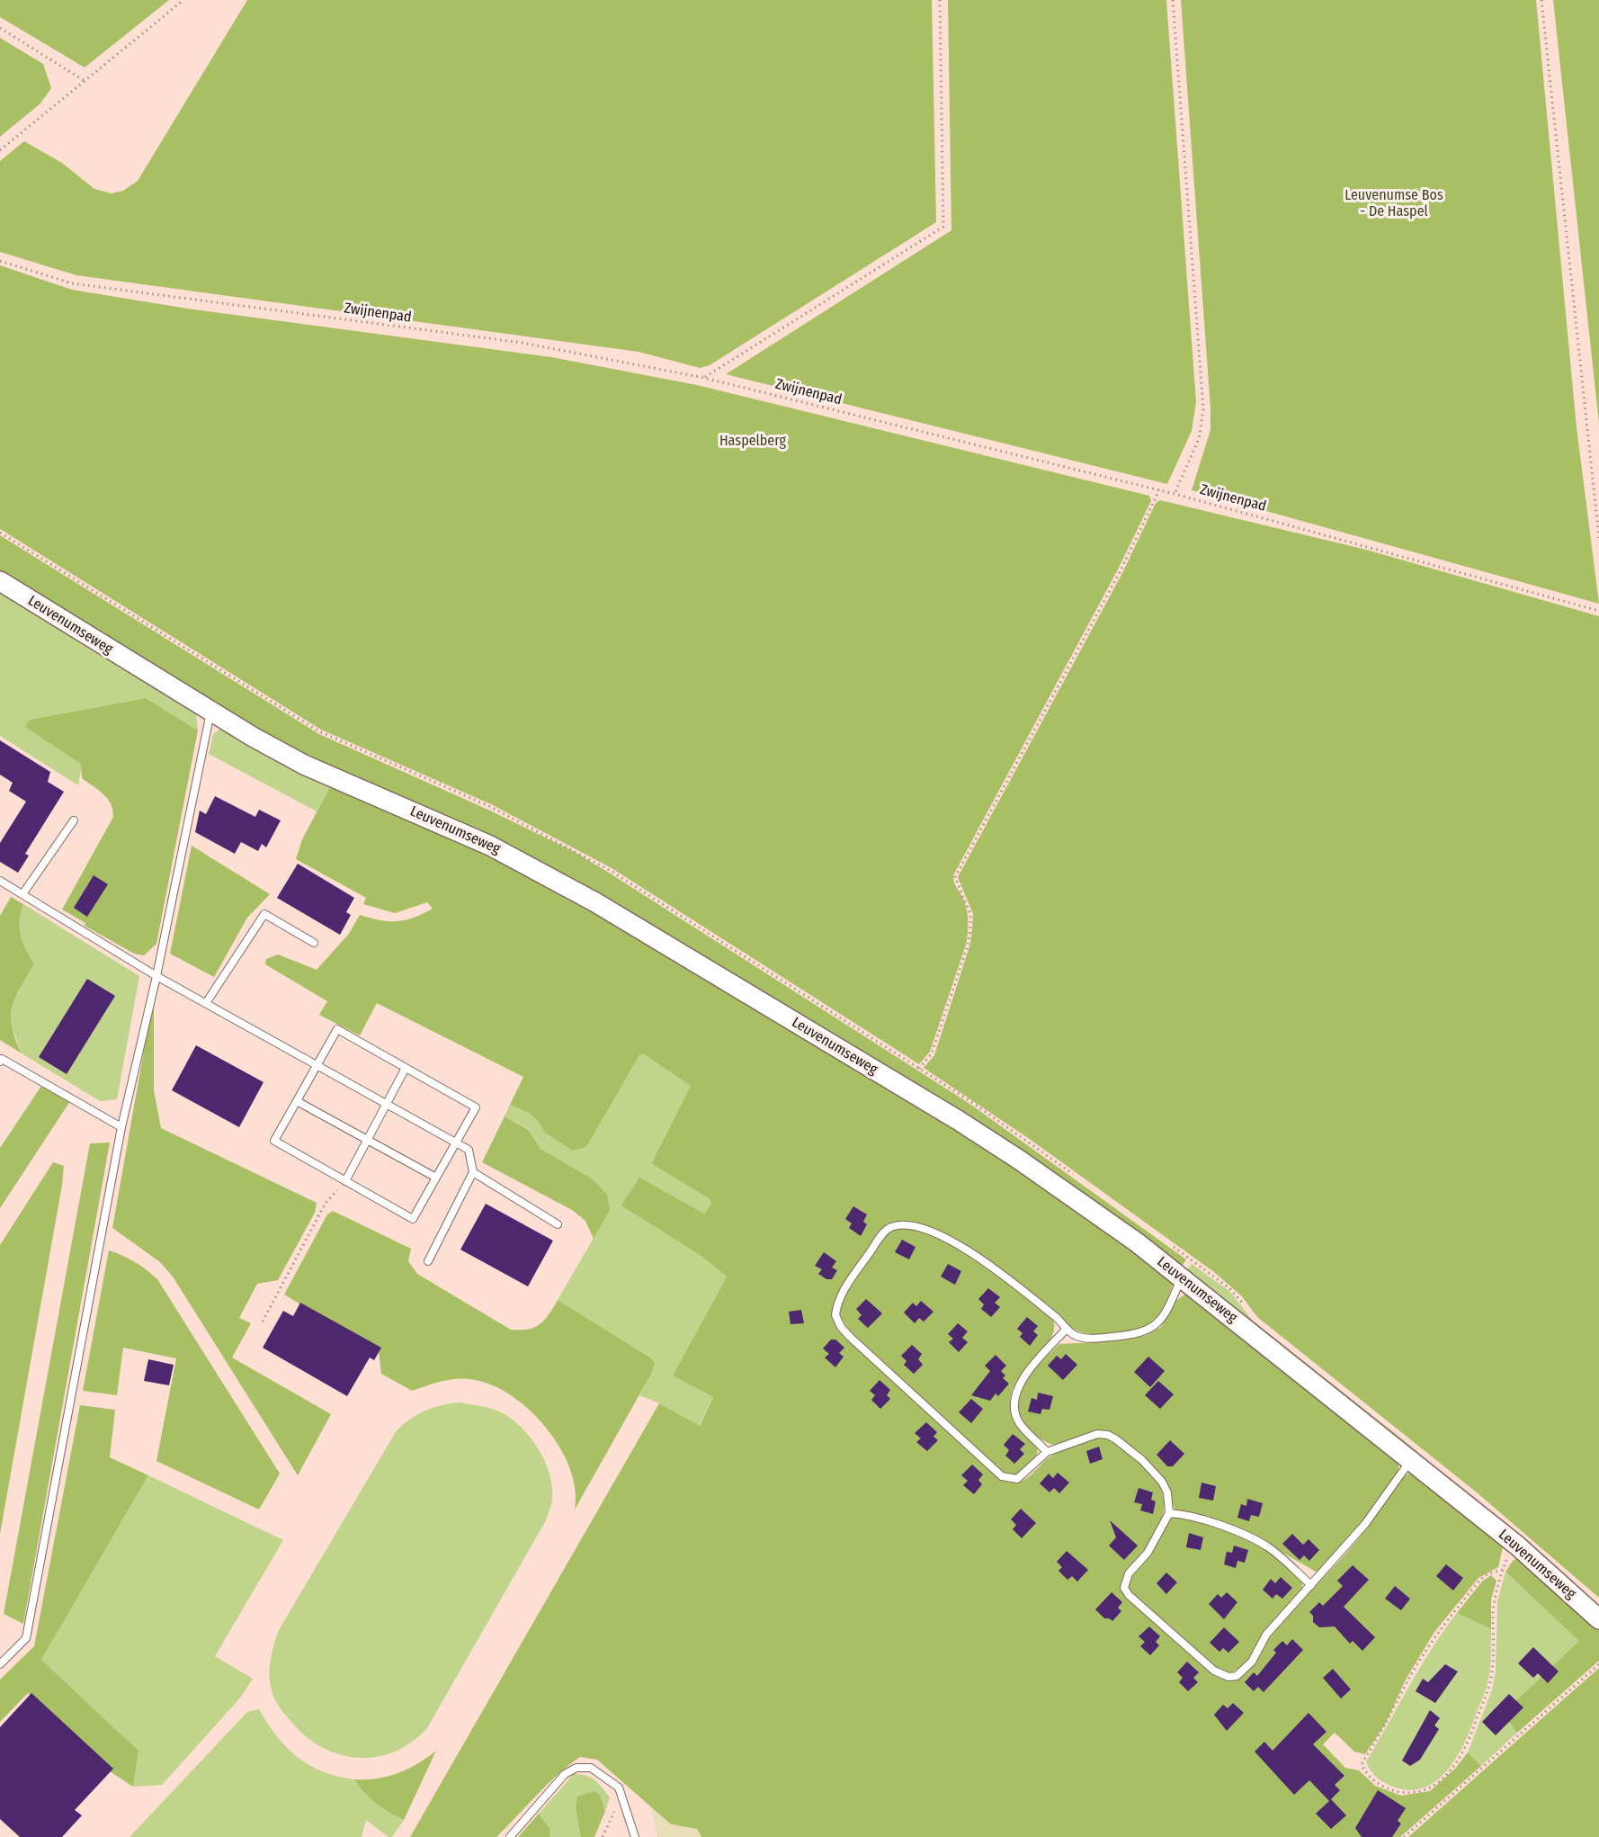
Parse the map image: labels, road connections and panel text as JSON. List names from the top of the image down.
{
  "streets": {
    "main road": ["Leuvenumseweg"],
    "path": ["Zwijnenpad"]
  },
  "crossings": [
    ["Zwijnenpad", "Leuvenumseweg"]
  ],
  "parks": ["Leuvenumse Bos - De Haspel", "Haspelberg"]
}
